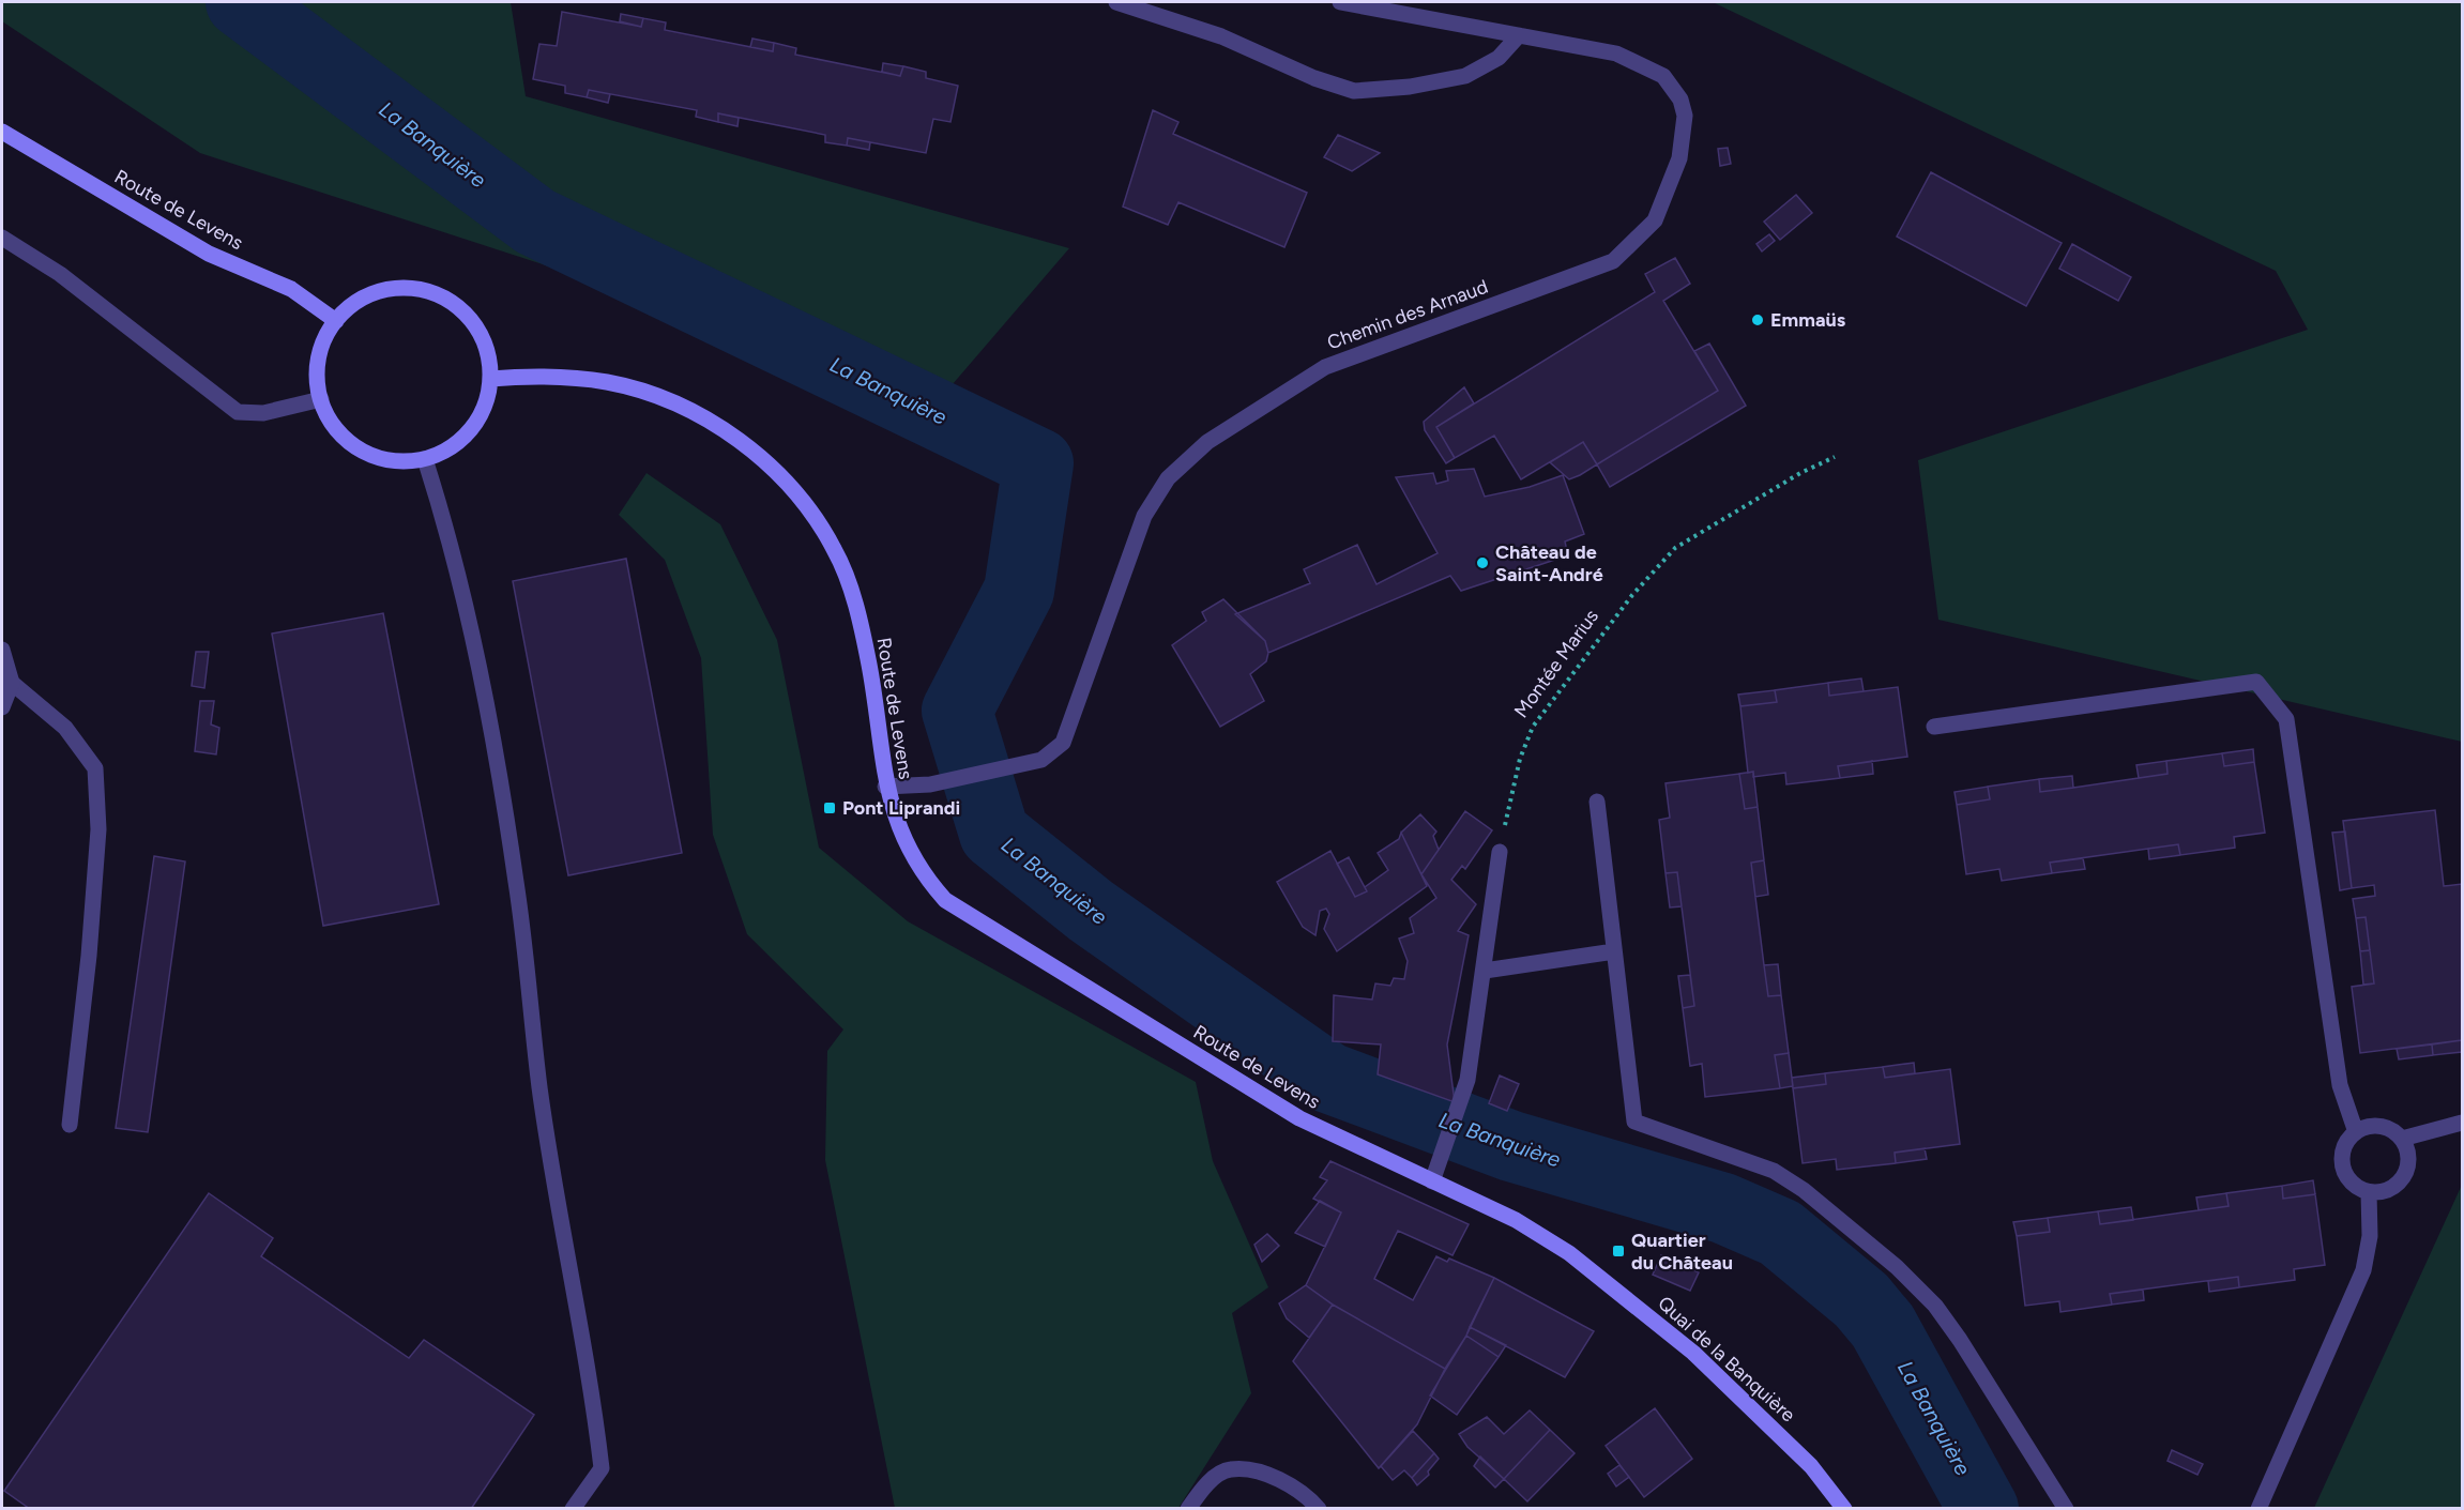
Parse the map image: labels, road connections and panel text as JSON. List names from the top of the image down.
{
  "streets": {
    "street": ["Route de Levens", "Chemin des Arnaud", "Quai de la Banquière"],
    "path": ["Montée Marius"]
  },
  "crossings": [
    ["Route de Levens", "Chemin des Arnaud"],
    ["Route de Levens", "Quai de la Banquière"]
  ],
  "water": ["La Banquière"],
  "places": {
    "other": ["Emmaüs", "Château de Saint-André"],
    "transit": ["Pont Liprandi", "Quartier du Château"]
  }
}
